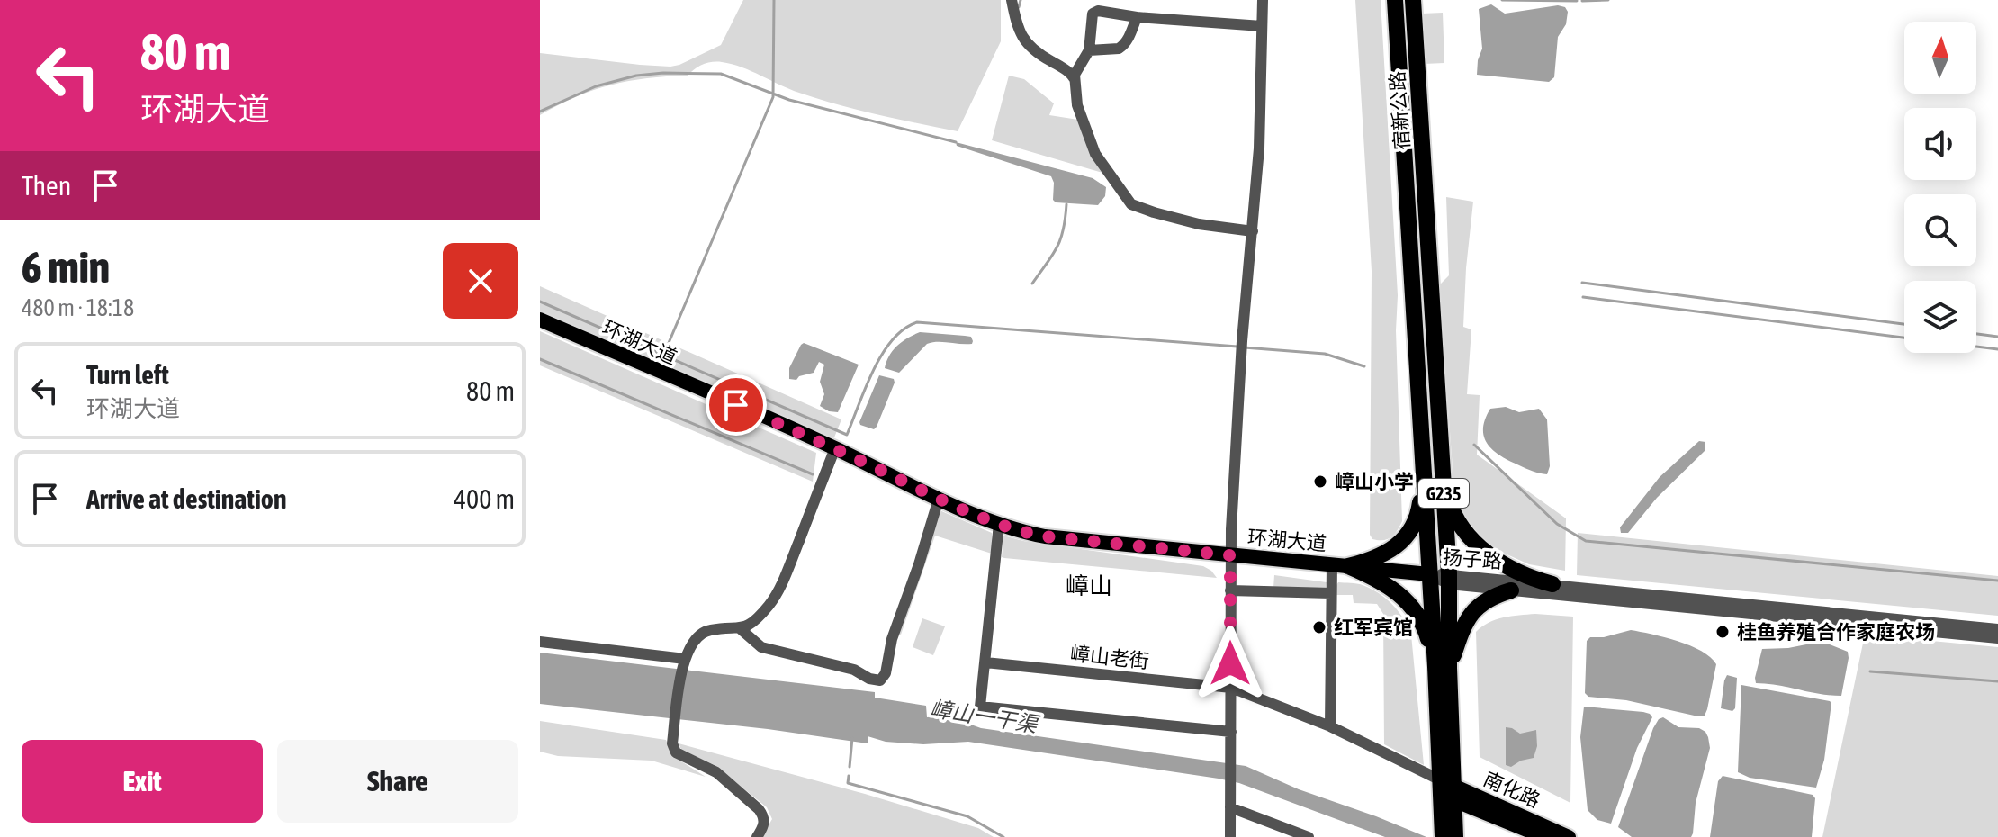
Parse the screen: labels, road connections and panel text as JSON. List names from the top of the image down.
{
  "streets": {
    "highway": ["宿新公路", "G235"],
    "main road": ["环湖大道", "南化路"],
    "street": ["扬子路", "嶂山老街"]
  },
  "crossings": [
    ["宿新公路", "G235"],
    ["环湖大道", "G235"],
    ["环湖大道", "扬子路"],
    ["G235", "扬子路"],
    ["G235", "嶂山老街"],
    ["G235", "南化路"],
    ["嶂山老街", "南化路"]
  ],
  "districts": ["嶂山"],
  "water": ["嶂山一干渠"],
  "places": ["嶂山小学", "红军宾馆", "桂鱼养殖合作家庭农场"],
  "north": "top",
  "page": {
    "turn": ["80 m", "环湖大道"],
    "then": "Then",
    "heading": ["6 min", "480 m · 18:18"],
    "list": [
      {
        "name": "Turn left",
        "note": "环湖大道",
        "value": "80 m"
      },
      {
        "name": "Arrive at destination",
        "value": "400 m"
      }
    ],
    "buttons": ["Exit", "Share"]
  }
}
